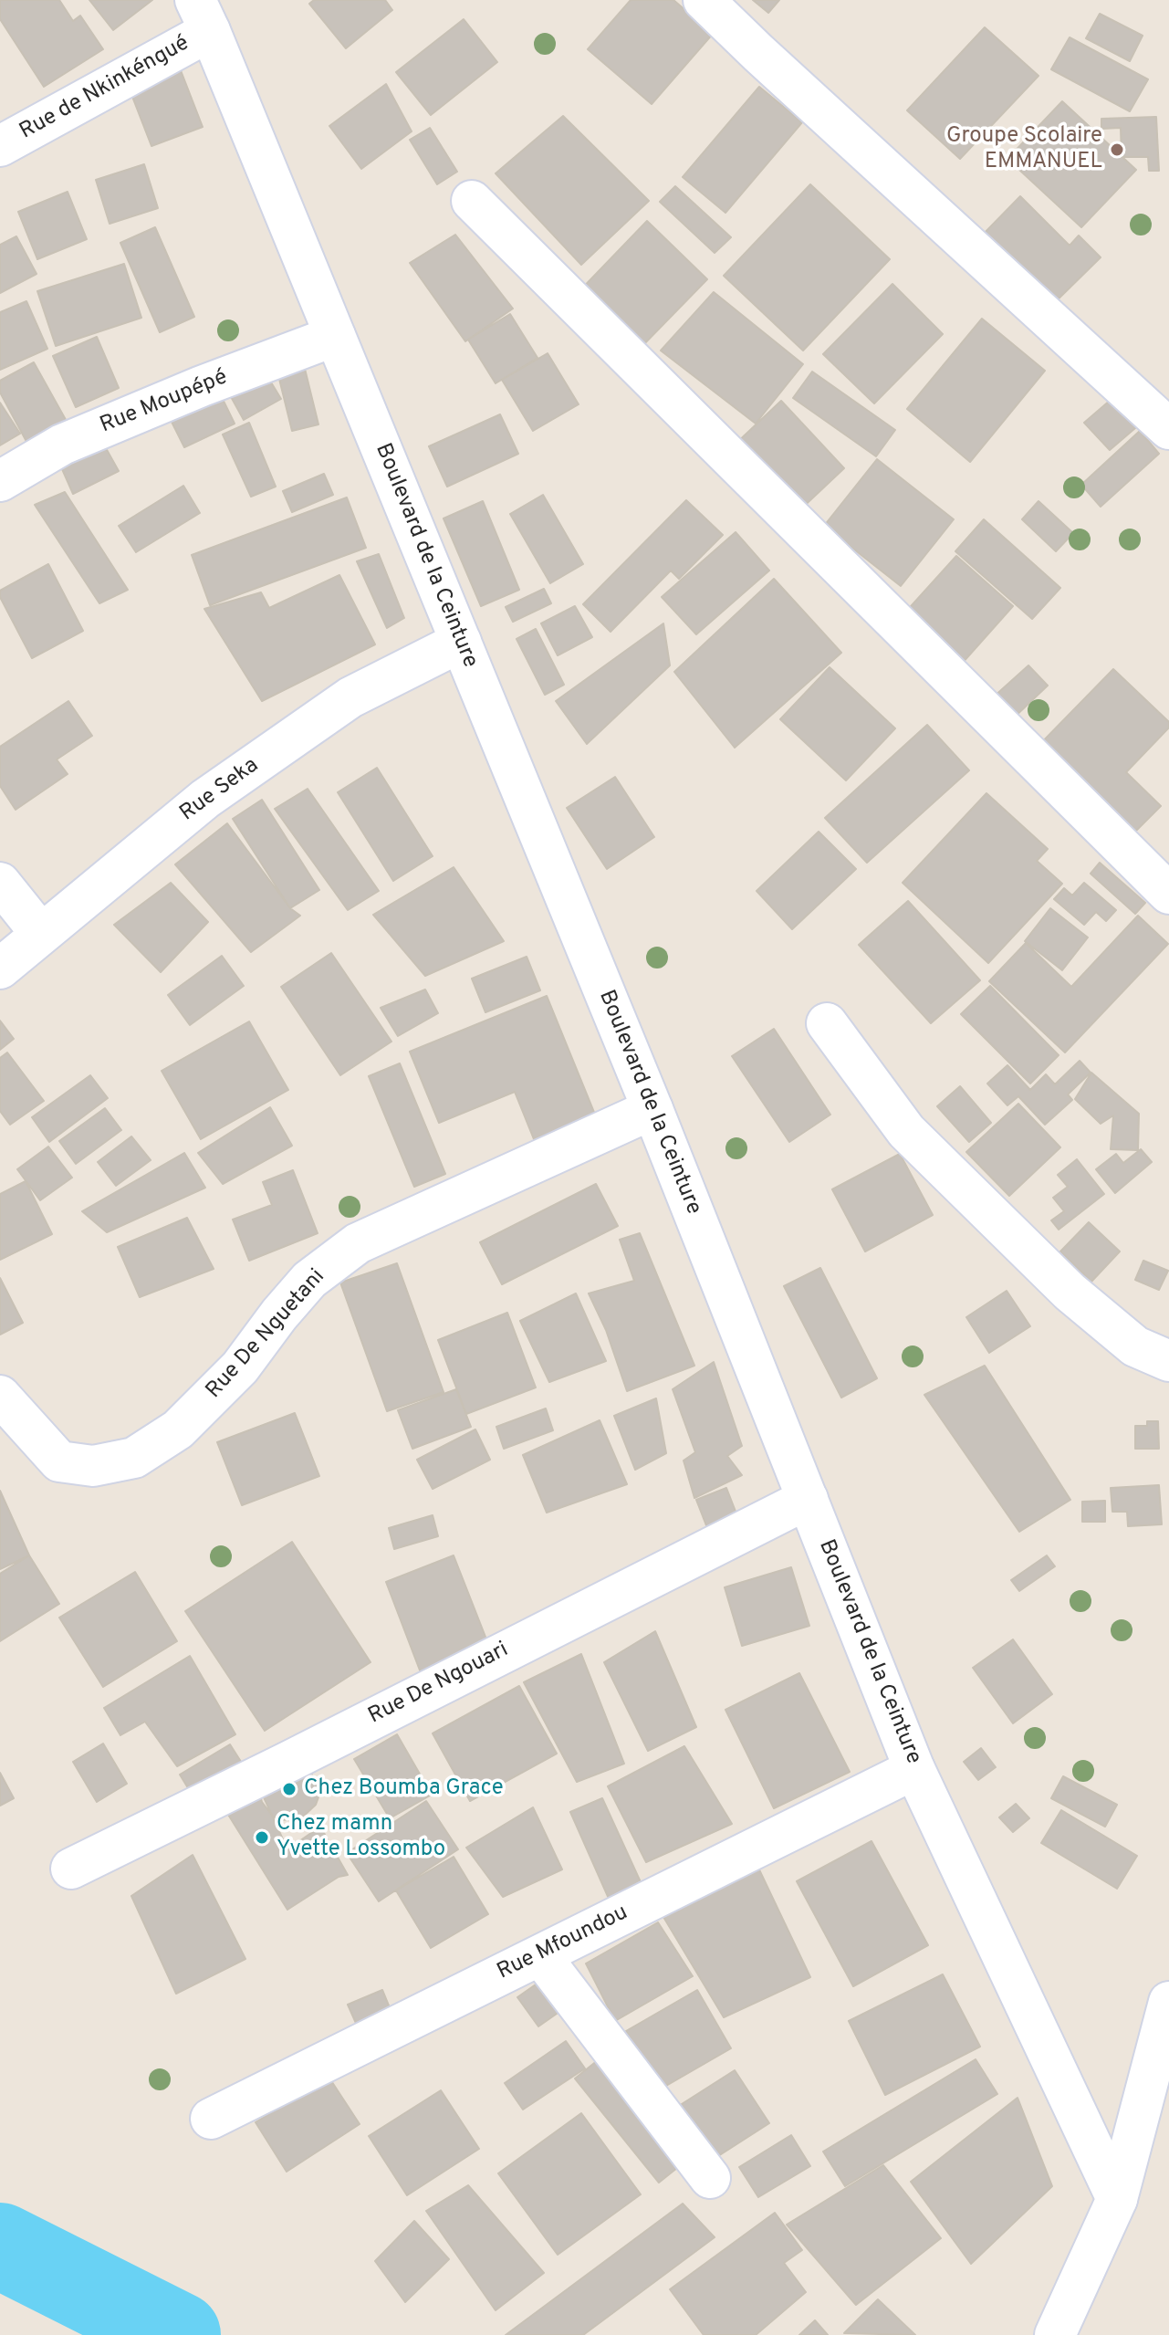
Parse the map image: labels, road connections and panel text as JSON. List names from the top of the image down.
{
  "streets": {
    "street": [
      "Rue de Nkinkéngué",
      "Rue Moupépé",
      "Boulevard de la Ceinture",
      "Rue Seka",
      "Rue De Nguetani",
      "Rue De Ngouari",
      "Rue Mfoundou"
    ]
  },
  "crossings": [
    ["Rue de Nkinkéngué", "Boulevard de la Ceinture"],
    ["Rue Moupépé", "Boulevard de la Ceinture"],
    ["Boulevard de la Ceinture", "Rue Seka"],
    ["Boulevard de la Ceinture", "Rue De Nguetani"],
    ["Boulevard de la Ceinture", "Rue De Ngouari"],
    ["Boulevard de la Ceinture", "Rue Mfoundou"]
  ],
  "places": ["Groupe Scolaire EMMANUEL", "Chez Boumba Grace", "Chez mamn Yvette Lossombo"]
}
